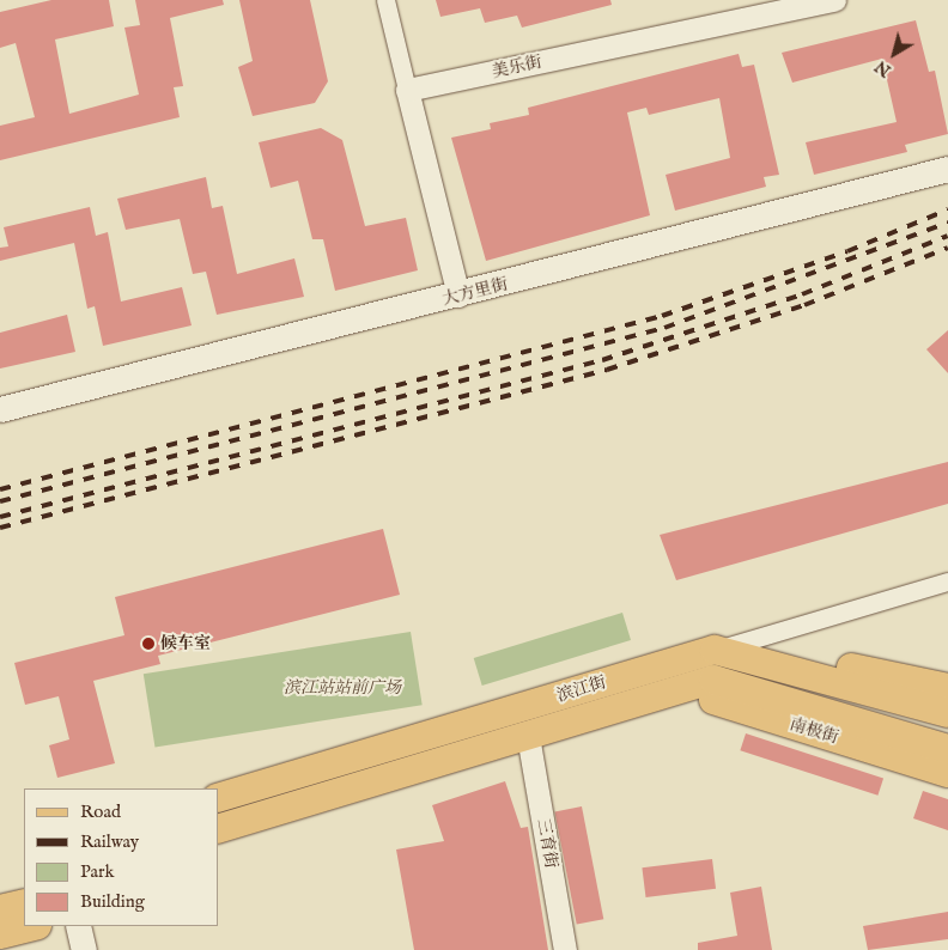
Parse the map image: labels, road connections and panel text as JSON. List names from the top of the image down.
{
  "streets": {
    "main road": ["大方里街", "滨江街", "南极街"],
    "street": ["美乐街", "三育街"]
  },
  "crossings": [
    ["滨江街", "南极街"],
    ["滨江街", "三育街"]
  ],
  "parks": ["滨江站站前广场"],
  "places": ["候车室"],
  "legend": [
    "Road",
    "Railway",
    "Park",
    "Building"
  ],
  "north": "bottom left"
}
